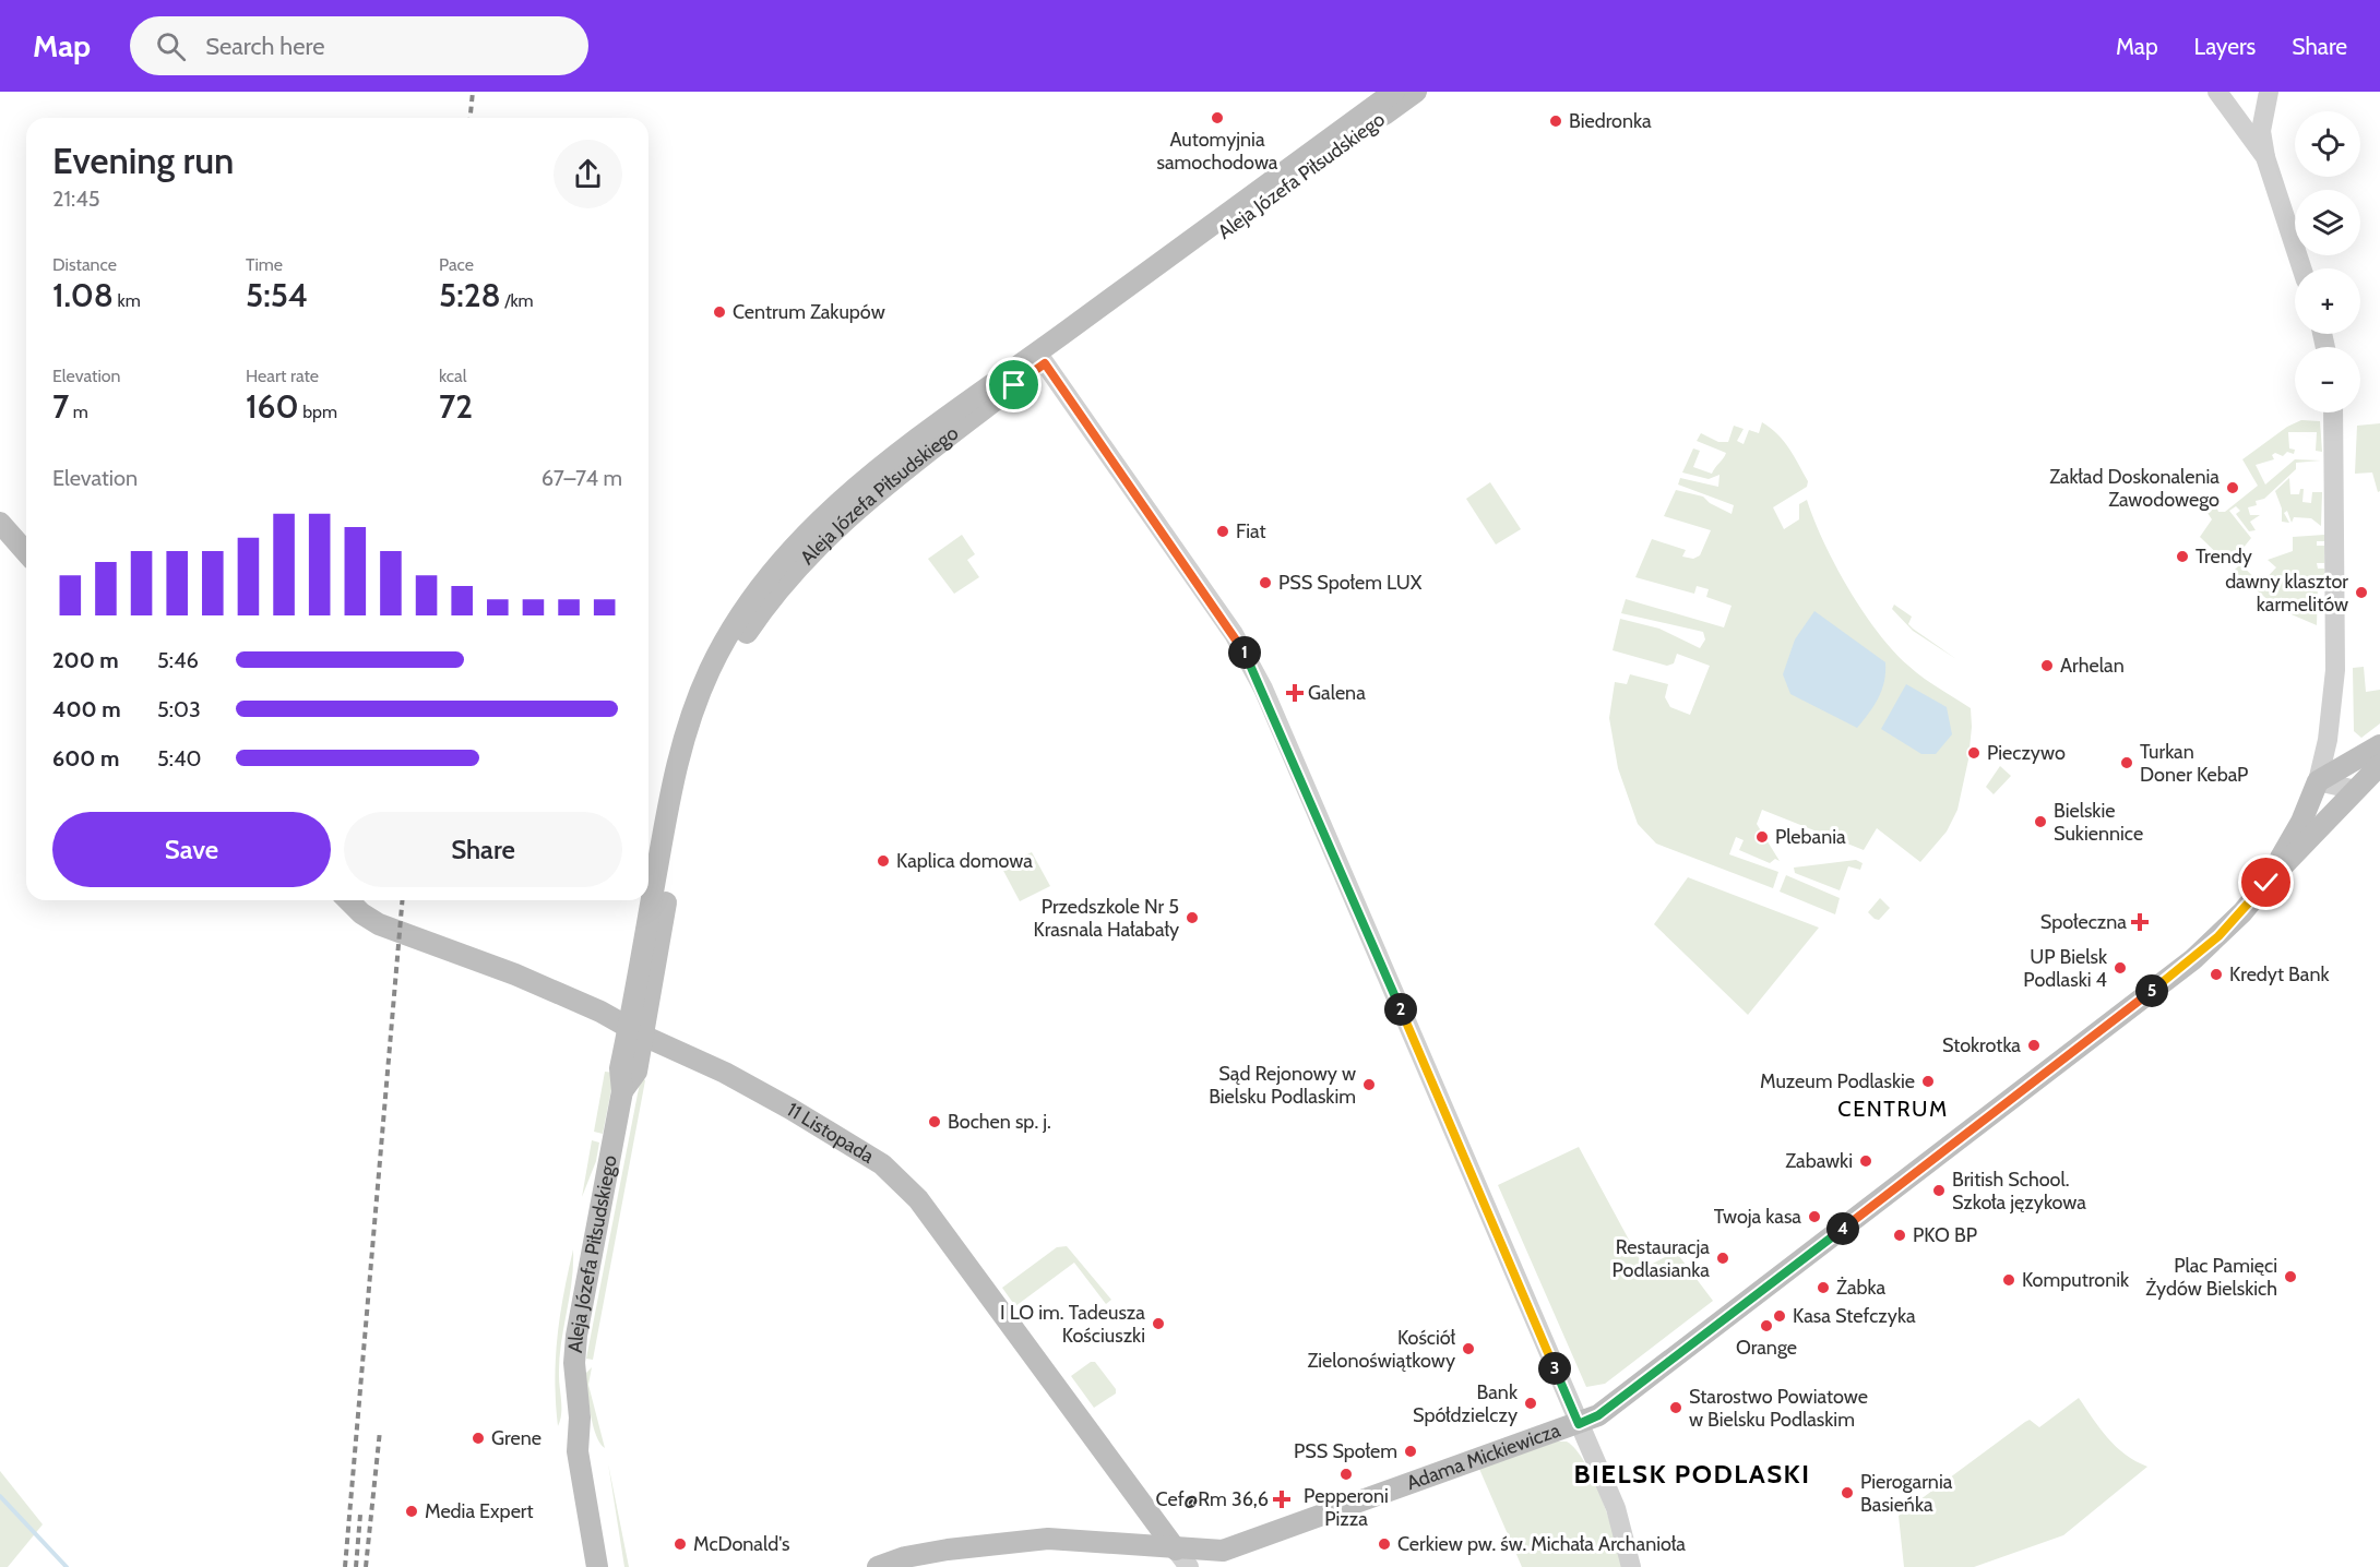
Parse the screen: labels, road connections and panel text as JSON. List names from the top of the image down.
{
  "streets": {
    "main road": ["Aleja Józefa Piłsudskiego", "11 Listopada", "Adama Mickiewicza"]
  },
  "crossings": [
    ["Aleja Józefa Piłsudskiego", "11 Listopada"],
    ["11 Listopada", "Adama Mickiewicza"]
  ],
  "districts": ["CENTRUM", "BIELSK PODLASKI"],
  "places": {
    "other": [
      "Automyjnia samochodowa",
      "Biedronka",
      "Centrum Zakupów",
      "Zakład Doskonalenia Zawodowego",
      "Fiat",
      "Trendy",
      "PSS Społem LUX",
      "dawny klasztor karmelitów",
      "Arhelan",
      "Pieczywo",
      "Turkan Doner KebaP",
      "Bielskie Sukiennice",
      "Plebania",
      "Kaplica domowa",
      "Przedszkole Nr 5 Krasnala Hałabały",
      "UP Bielsk Podlaski 4",
      "Kredyt Bank",
      "Stokrotka",
      "Muzeum Podlaskie",
      "Sąd Rejonowy w Bielsku Podlaskim",
      "Bochen sp. j.",
      "Zabawki",
      "British School. Szkoła językowa",
      "Twoja kasa",
      "PKO BP",
      "Restauracja Podlasianka",
      "Plac Pamięci Żydów Bielskich",
      "Komputronik",
      "Żabka",
      "Kasa Stefczyka",
      "I LO im. Tadeusza Kościuszki",
      "Orange",
      "Kościół Zielonoświątkowy",
      "Bank Spółdzielczy",
      "Starostwo Powiatowe w Bielsku Podlaskim",
      "Grene",
      "PSS Społem",
      "Pepperoni Pizza",
      "Pierogarnia Basieńka",
      "Media Expert",
      "McDonald's",
      "Cerkiew pw. św. Michała Archanioła"
    ],
    "health": ["Galena", "Społeczna", "Cef@Rm 36,6"]
  },
  "page": {
    "header": "Map",
    "search": "Search here",
    "nav": ["Map", "Layers", "Share"],
    "map_buttons": ["+", "−"],
    "heading": ["Evening run", "21:45"],
    "stats": [
      ["Distance", "1.08 km"],
      ["Time", "5:54"],
      ["Pace", "5:28 /km"],
      ["Elevation", "7 m"],
      ["Heart rate", "160 bpm"],
      ["kcal", "72"]
    ],
    "chart": ["Elevation", "67–74 m"],
    "list": [
      {
        "name": "200 m",
        "note": "5:46"
      },
      {
        "name": "400 m",
        "note": "5:03"
      },
      {
        "name": "600 m",
        "note": "5:40"
      }
    ],
    "pins": [
      "1",
      "5",
      "2",
      "4",
      "3"
    ],
    "buttons": ["Save", "Share"]
  }
}
